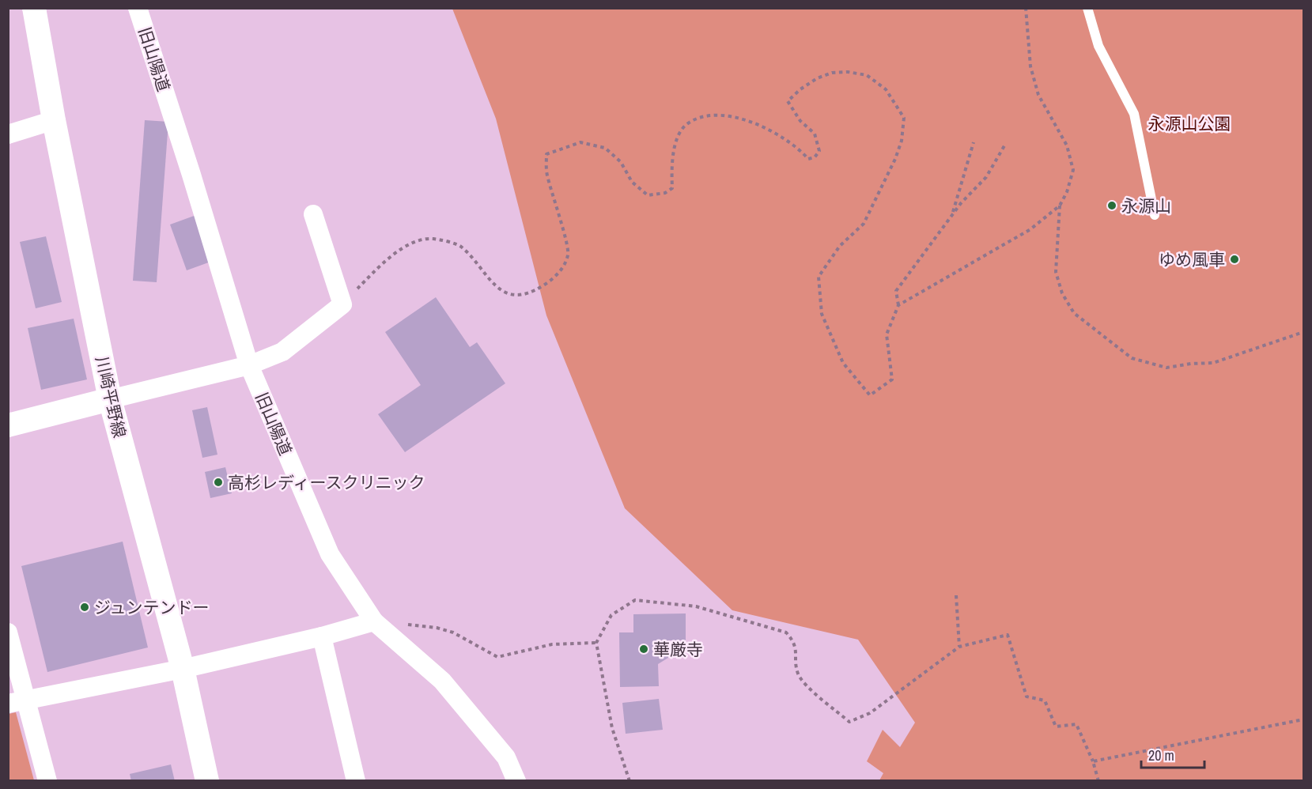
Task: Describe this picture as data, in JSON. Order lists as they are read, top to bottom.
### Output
{
  "streets": {
    "street": ["旧山陽道", "川崎平野線"]
  },
  "parks": ["永源山公園"],
  "places": [
    "永源山",
    "ゆめ風車",
    "高杉レディースクリニック",
    "ジュンテンドー",
    "華厳寺"
  ],
  "scale_bar": "20 m"
}
